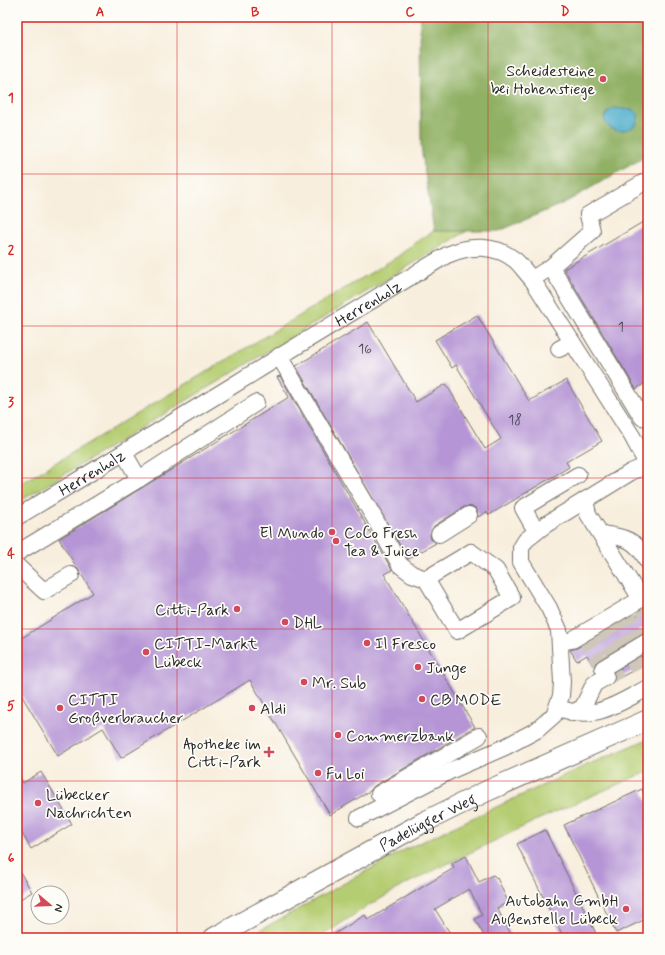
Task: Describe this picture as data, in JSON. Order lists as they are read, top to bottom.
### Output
{
  "streets": {
    "main road": ["Padelügger Weg"],
    "street": ["Herrenholz"]
  },
  "places": {
    "other": [
      "Scheidesteine bei Hohenstiege",
      "El Mundo",
      "CoCo Fresh Tea & Juice",
      "Citti-Park",
      "DHL",
      "Il Fresco",
      "CITTI-Markt Lübeck",
      "Junge",
      "Mr. Sub",
      "CB MODE",
      "CITTI Großverbraucher",
      "Aldi",
      "Commerzbank",
      "Fu Loi",
      "Lübecker Nachrichten",
      "Autobahn GmbH Außenstelle Lübeck"
    ],
    "health": ["Apotheke im Citti-Park"]
  },
  "house_numbers": ["1", "16", "18"],
  "north": "right",
  "grid": {
    "columns": [
      "A",
      "B",
      "C",
      "D"
    ],
    "rows": [
      "1",
      "2",
      "3",
      "4",
      "5",
      "6"
    ]
  }
}
